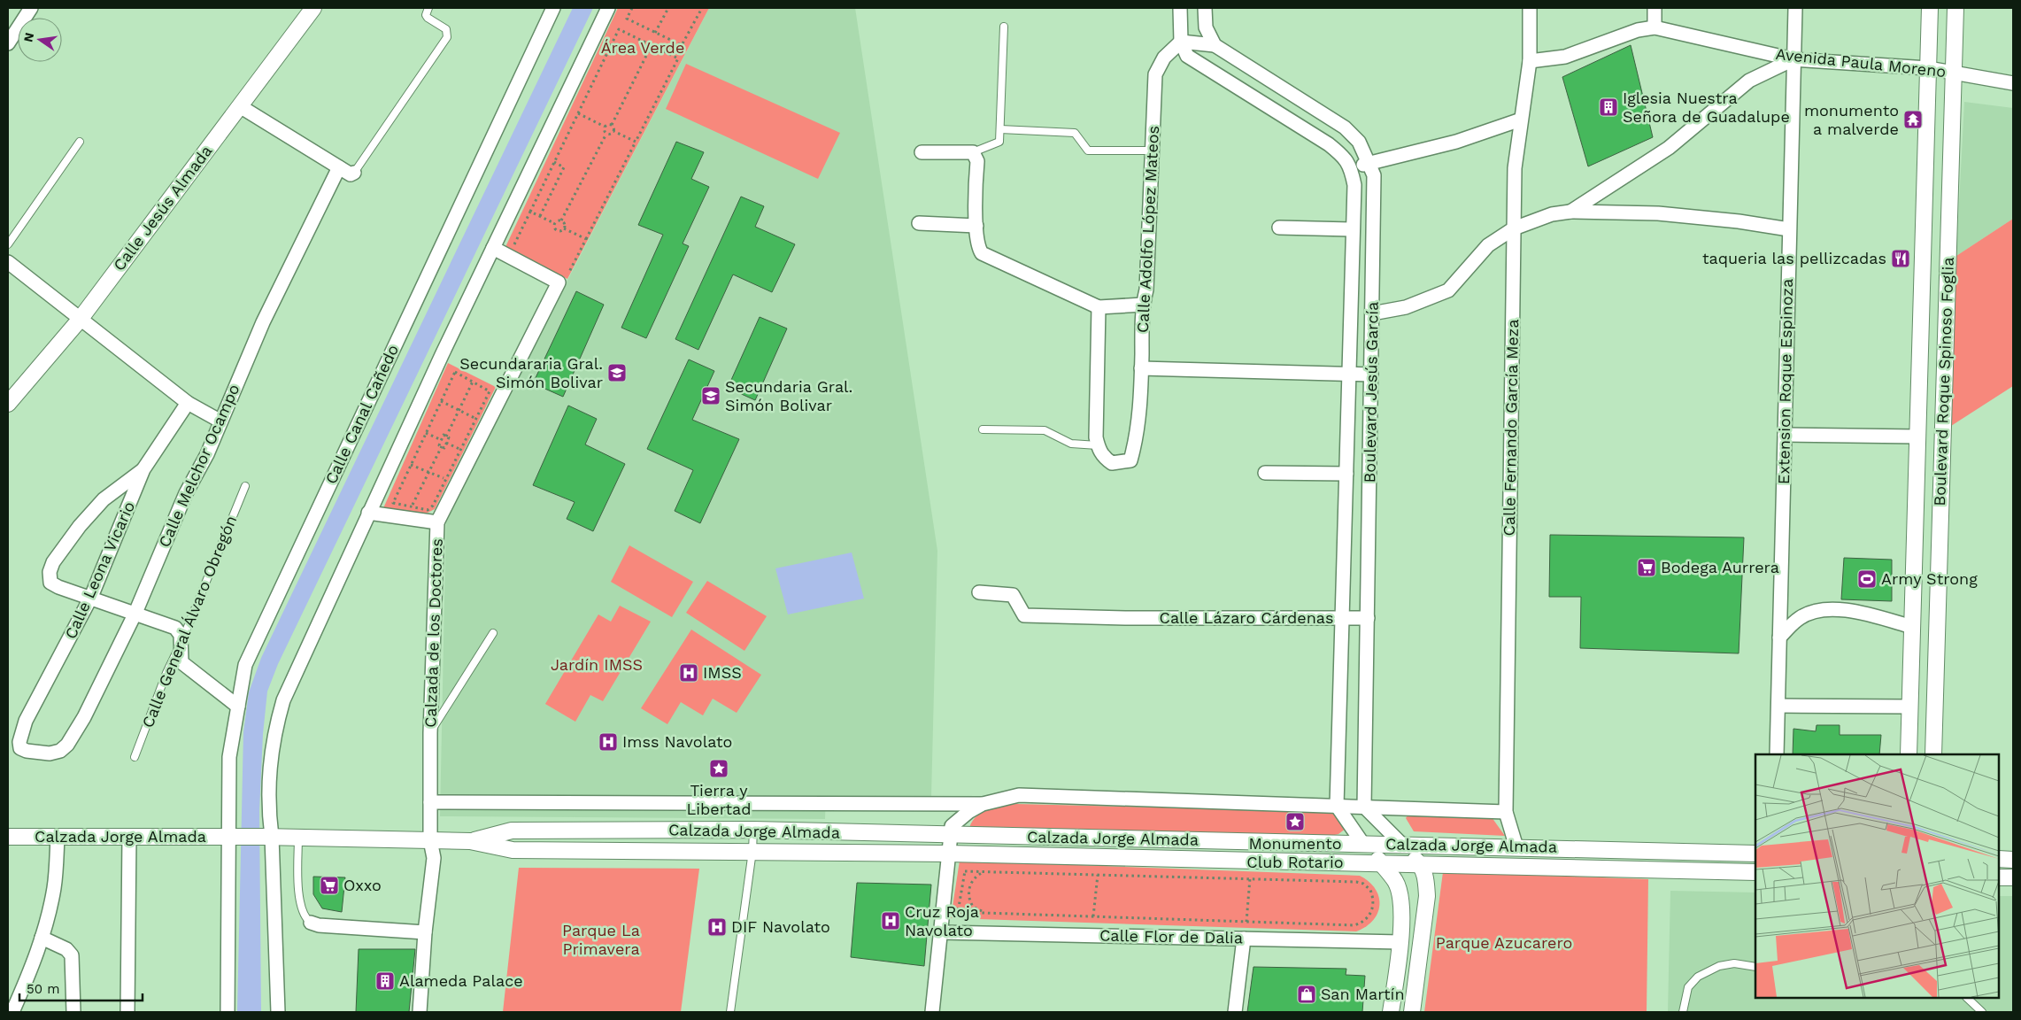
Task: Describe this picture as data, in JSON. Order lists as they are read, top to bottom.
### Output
{
  "streets": {
    "street": [
      "Avenida Paula Moreno",
      "Calle Jesús Almada",
      "Calle Adolfo López Mateos",
      "Extension Roque Espinoza",
      "Boulevard Roque Spinoso Foglia",
      "Boulevard Jesús García",
      "Calle Canal Cañedo",
      "Calle Fernando García Meza",
      "Calle Melchor Ocampo",
      "Calle Leona Vicario",
      "Calle Lázaro Cárdenas",
      "Calzada de los Doctores",
      "Calzada Jorge Almada",
      "Calle Flor de Dalia"
    ],
    "lane": ["Calle General Álvaro Obregón"]
  },
  "crossings": [
    ["Avenida Paula Moreno", "Extension Roque Espinoza"],
    ["Avenida Paula Moreno", "Boulevard Roque Spinoso Foglia"],
    ["Avenida Paula Moreno", "Calle Fernando García Meza"],
    ["Boulevard Jesús García", "Calle Lázaro Cárdenas"],
    ["Calle Canal Cañedo", "Calzada Jorge Almada"],
    ["Calle Fernando García Meza", "Calzada Jorge Almada"],
    ["Calle Melchor Ocampo", "Calle Leona Vicario"],
    ["Calzada de los Doctores", "Calzada Jorge Almada"]
  ],
  "parks": [
    "Área Verde",
    "Jardín IMSS",
    "Parque La Primavera",
    "Parque Azucarero"
  ],
  "places": {
    "building": ["Iglesia Nuestra Señora de Guadalupe", "Alameda Palace"],
    "temple": ["monumento a malverde"],
    "restaurant": ["taqueria las pellizcadas"],
    "school or university": ["Secundararia Gral. Simón Bolivar", "Secundaria Gral. Simón Bolivar"],
    "supermarket": ["Bodega Aurrera", "Oxxo"],
    "sports": ["Army Strong"],
    "hospital": [
      "IMSS",
      "Imss Navolato",
      "Cruz Roja Navolato",
      "DIF Navolato"
    ],
    "place": ["Tierra y Libertad", "Monumento Club Rotario"],
    "shop": ["San Martín"]
  },
  "scale_bar": "50 m",
  "north": "left"
}
